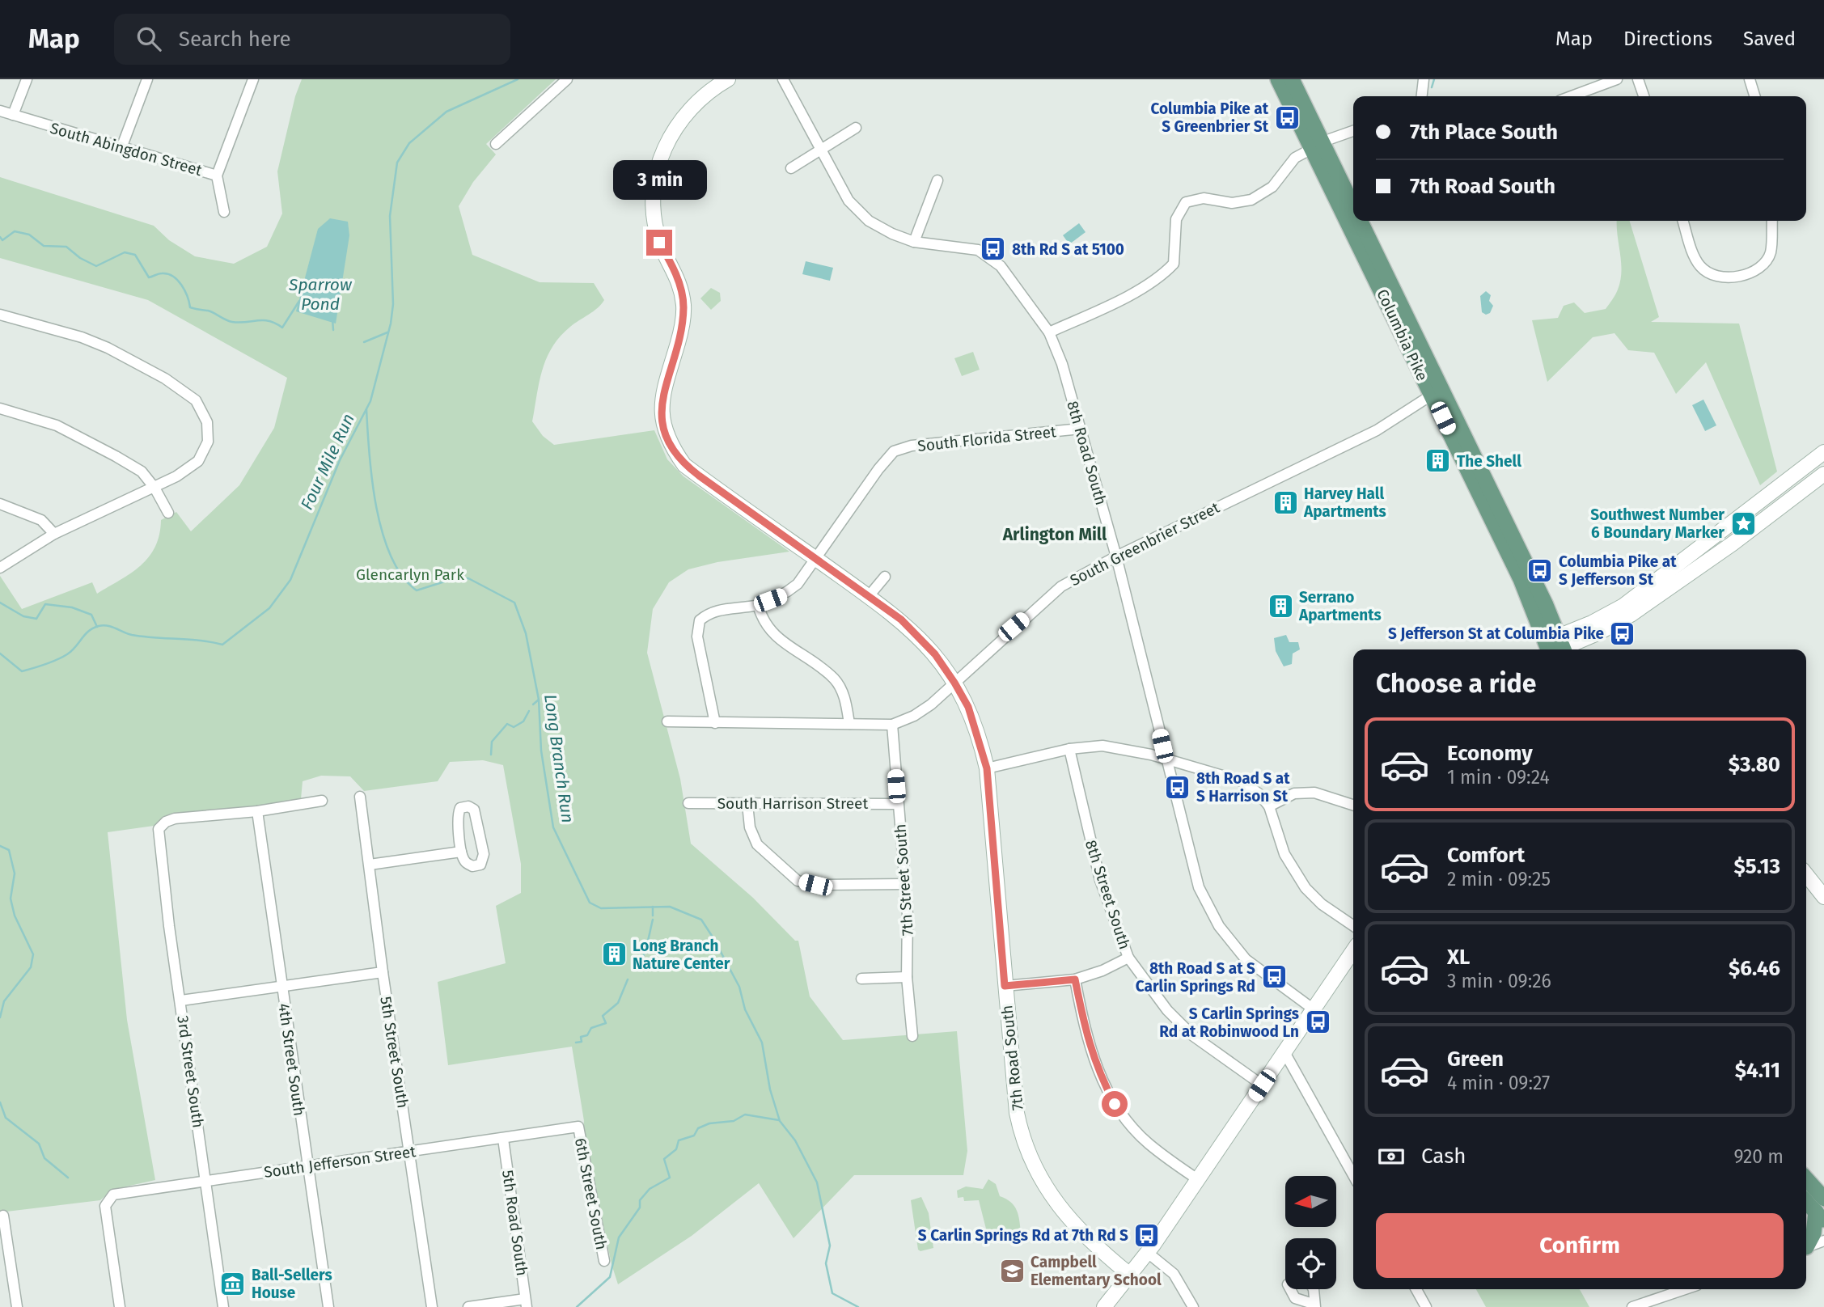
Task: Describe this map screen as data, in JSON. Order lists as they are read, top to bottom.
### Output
{
  "streets": {
    "main road": ["Columbia Pike"],
    "street": [
      "South Abingdon Street",
      "South Florida Street",
      "8th Road South",
      "South Greenbrier Street",
      "South Harrison Street",
      "7th Street South",
      "8th Street South",
      "5th Street South",
      "7th Road South",
      "4th Street South",
      "3rd Street South",
      "South Jefferson Street",
      "6th Street South",
      "5th Road South"
    ]
  },
  "crossings": [
    ["Columbia Pike", "South Greenbrier Street"],
    ["South Florida Street", "8th Road South"],
    ["South Florida Street", "South Greenbrier Street"],
    ["South Florida Street", "7th Road South"],
    ["8th Road South", "South Greenbrier Street"],
    ["South Greenbrier Street", "7th Street South"],
    ["South Greenbrier Street", "7th Road South"],
    ["South Harrison Street", "7th Street South"],
    ["5th Street South", "South Jefferson Street"],
    ["4th Street South", "3rd Street South"],
    ["4th Street South", "South Jefferson Street"],
    ["3rd Street South", "South Jefferson Street"],
    ["South Jefferson Street", "6th Street South"],
    ["South Jefferson Street", "5th Road South"]
  ],
  "districts": ["Arlington Mill"],
  "water": ["Sparrow Pond", "Four Mile Run", "Long Branch Run"],
  "parks": ["Glencarlyn Park"],
  "places": {
    "bus stop": [
      "Columbia Pike at S Greenbrier St",
      "8th Rd S at 5100",
      "Columbia Pike at S Jefferson St",
      "S Jefferson St at Columbia Pike",
      "8th Road S at S Harrison St",
      "8th Road S at S Carlin Springs Rd",
      "S Carlin Springs Rd at Robinwood Ln",
      "S Carlin Springs Rd at 7th Rd S"
    ],
    "building": [
      "The Shell",
      "Harvey Hall Apartments",
      "Serrano Apartments",
      "Long Branch Nature Center"
    ],
    "place": ["Southwest Number 6 Boundary Marker"],
    "school or university": ["Campbell Elementary School"],
    "museum": ["Ball-Sellers House"]
  },
  "north": "left",
  "page": {
    "header": "Map",
    "search": "Search here",
    "nav": ["Map", "Directions", "Saved"],
    "banner": ["7th Place South", "7th Road South"],
    "bubble": "3 min",
    "heading": "Choose a ride",
    "list": [
      {
        "name": "Economy",
        "note": "1 min · 09:24",
        "value": "$3.80"
      },
      {
        "name": "Comfort",
        "note": "2 min · 09:25",
        "value": "$5.13"
      },
      {
        "name": "XL",
        "note": "3 min · 09:26",
        "value": "$6.46"
      },
      {
        "name": "Green",
        "note": "4 min · 09:27",
        "value": "$4.11"
      }
    ],
    "pay": ["Cash", "920 m"],
    "buttons": "Confirm"
  }
}
